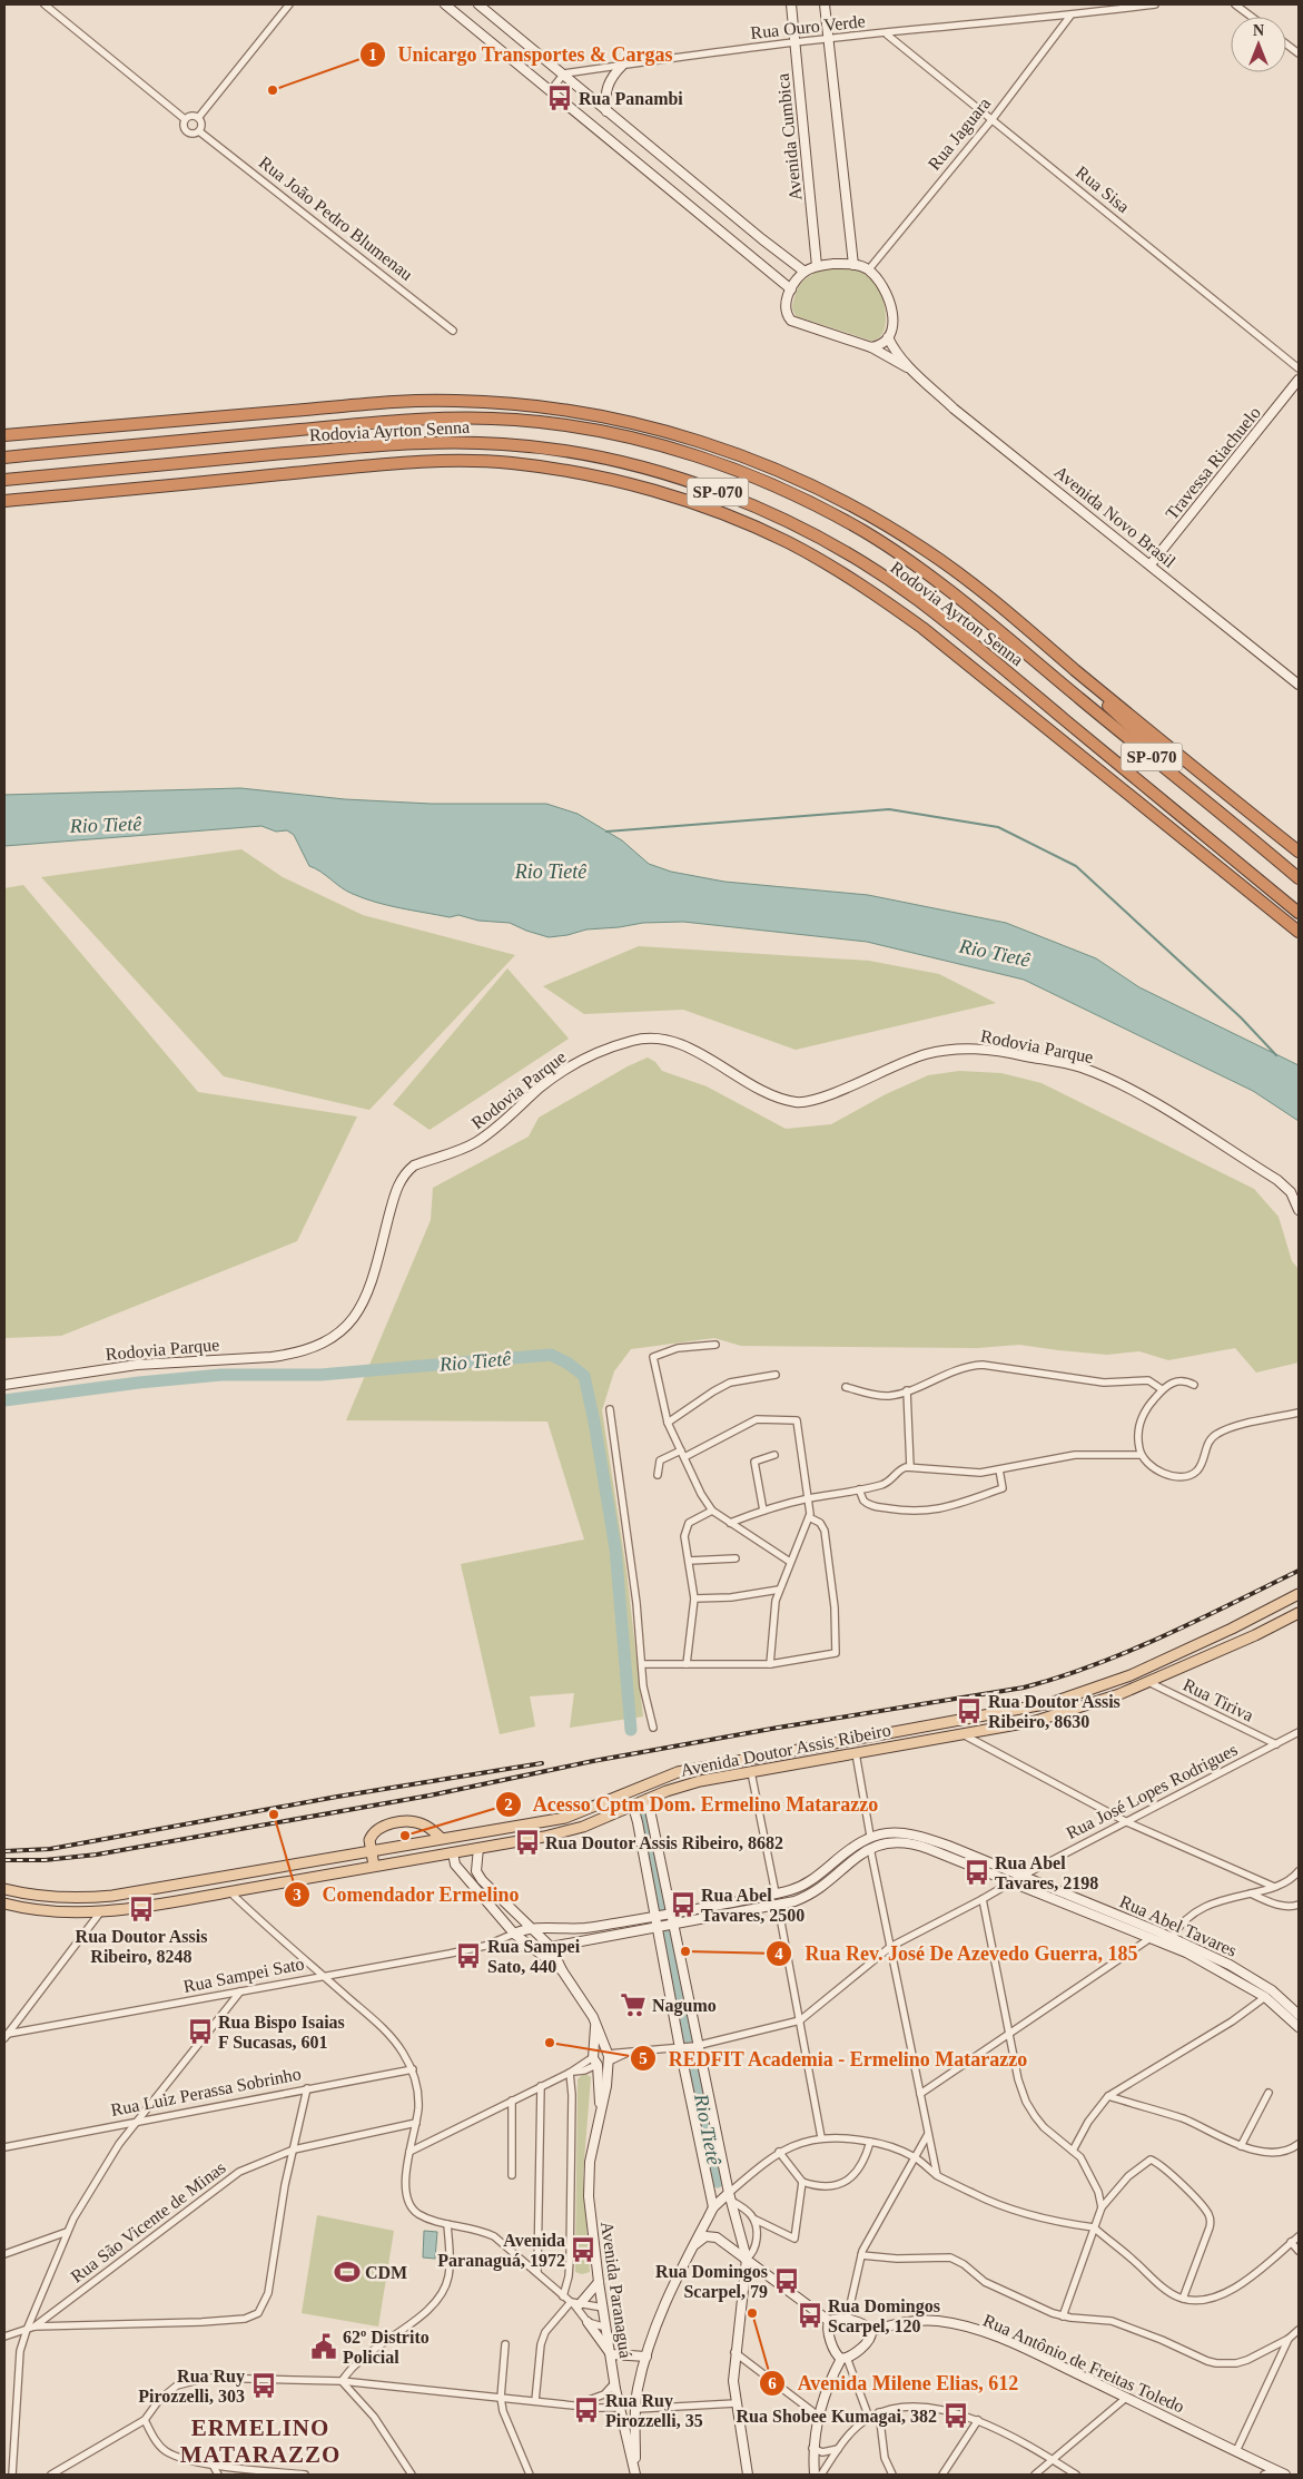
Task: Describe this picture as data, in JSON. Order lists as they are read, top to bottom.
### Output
{
  "streets": {
    "highway": ["Rodovia Ayrton Senna", "SP-070"],
    "main road": ["Avenida Doutor Assis Ribeiro"],
    "street": [
      "Rua Ouro Verde",
      "Rua Jaguara",
      "Avenida Cumbica",
      "Rua Sisa",
      "Rua João Pedro Blumenau",
      "Travessa Riachuelo",
      "Avenida Novo Brasil",
      "Rodovia Parque",
      "Rua Tiriva",
      "Rua José Lopes Rodrigues",
      "Rua Abel Tavares",
      "Rua Sampei Sato",
      "Rua Luiz Perassa Sobrinho",
      "Rua São Vicente de Minas",
      "Avenida Paranaguá",
      "Rua Antônio de Freitas Toledo"
    ]
  },
  "crossings": [
    ["Rua Ouro Verde", "Rua Jaguara"],
    ["Rua Ouro Verde", "Avenida Cumbica"],
    ["Rua Ouro Verde", "Rua Sisa"],
    ["Rua Jaguara", "Avenida Cumbica"],
    ["Rua Jaguara", "Rua Sisa"],
    ["Rua Jaguara", "Avenida Novo Brasil"],
    ["Avenida Cumbica", "Avenida Novo Brasil"],
    ["Travessa Riachuelo", "Avenida Novo Brasil"],
    ["Rua Tiriva", "Avenida Doutor Assis Ribeiro"],
    ["Rua Tiriva", "Rua José Lopes Rodrigues"],
    ["Avenida Doutor Assis Ribeiro", "Avenida Paranaguá"],
    ["Rua José Lopes Rodrigues", "Rua Abel Tavares"],
    ["Rua José Lopes Rodrigues", "Avenida Paranaguá"],
    ["Rua Abel Tavares", "Rua Sampei Sato"],
    ["Rua Abel Tavares", "Avenida Paranaguá"],
    ["Rua Sampei Sato", "Avenida Paranaguá"]
  ],
  "districts": ["ERMELINO MATARAZZO"],
  "water": ["Rio Tietê"],
  "places": {
    "other": [
      "Unicargo Transportes & Cargas",
      "Comendador Ermelino",
      "Acesso Cptm Dom. Ermelino Matarazzo",
      "Rua Rev. José De Azevedo Guerra, 185",
      "REDFIT Academia - Ermelino Matarazzo",
      "Avenida Milene Elias, 612"
    ],
    "bus stop": [
      "Rua Panambi",
      "Rua Doutor Assis Ribeiro, 8630",
      "Rua Doutor Assis Ribeiro, 8682",
      "Rua Abel Tavares, 2198",
      "Rua Abel Tavares, 2500",
      "Rua Doutor Assis Ribeiro, 8248",
      "Rua Sampei Sato, 440",
      "Rua Bispo Isaias F Sucasas, 601",
      "Avenida Paranaguá, 1972",
      "Rua Domingos Scarpel, 79",
      "Rua Domingos Scarpel, 120",
      "Rua Ruy Pirozzelli, 303",
      "Rua Ruy Pirozzelli, 35",
      "Rua Shobee Kumagai, 382"
    ],
    "supermarket": ["Nagumo"],
    "sports": ["CDM"],
    "public building": ["62º Distrito Policial"]
  },
  "north": "top"
}
